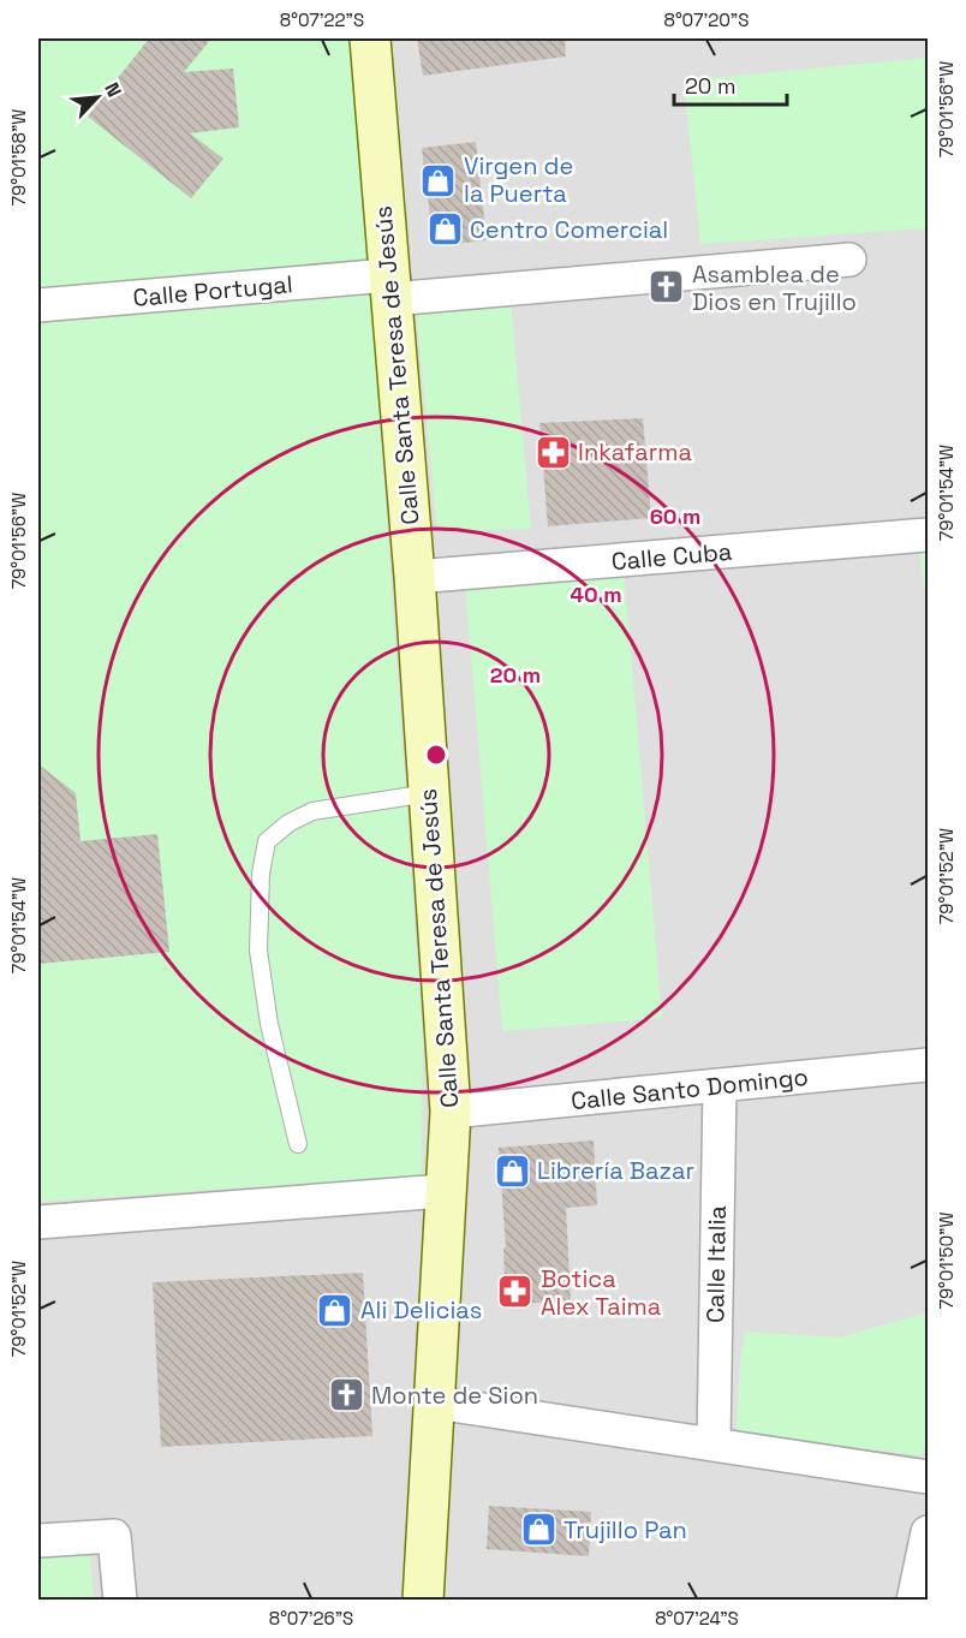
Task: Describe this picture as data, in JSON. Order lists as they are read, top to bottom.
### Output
{
  "streets": {
    "street": [
      "Calle Portugal",
      "Calle Santa Teresa de Jesús",
      "Calle Cuba",
      "Calle Santo Domingo",
      "Calle Italia"
    ]
  },
  "crossings": [
    ["Calle Portugal", "Calle Santa Teresa de Jesús"],
    ["Calle Santa Teresa de Jesús", "Calle Cuba"],
    ["Calle Santa Teresa de Jesús", "Calle Santo Domingo"],
    ["Calle Santo Domingo", "Calle Italia"]
  ],
  "places": {
    "shop": [
      "Virgen de la Puerta",
      "Centro Comercial",
      "Librería Bazar",
      "Ali Delicias",
      "Trujillo Pan"
    ],
    "church": ["Asamblea de Dios en Trujillo", "Monte de Sion"],
    "pharmacy": ["Inkafarma", "Botica Alex Taima"]
  },
  "scale_bar": "20 m",
  "north": "top right",
  "coordinates": [
    "8°07'22\"S",
    "8°07'20\"S",
    "79°01'56\"W",
    "79°01'58\"W",
    "79°01'54\"W",
    "79°01'52\"W",
    "79°01'50\"W",
    "8°07'26\"S",
    "8°07'24\"S"
  ],
  "rings": ["60 m", "40 m", "20 m"]
}
